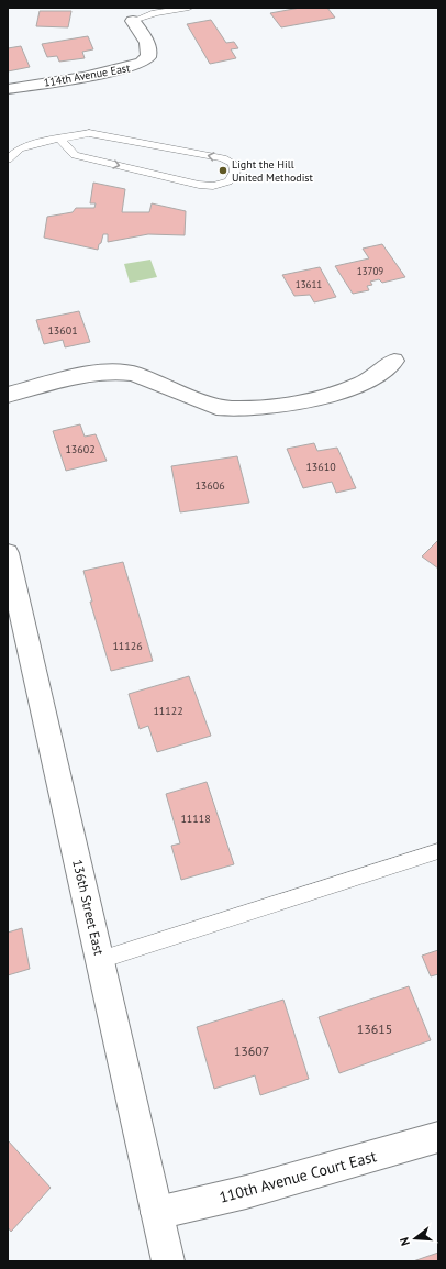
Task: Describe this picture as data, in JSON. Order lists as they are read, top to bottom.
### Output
{
  "streets": {
    "street": ["114th Avenue East", "136th Street East", "110th Avenue Court East"]
  },
  "crossings": [
    ["136th Street East", "110th Avenue Court East"]
  ],
  "places": ["Light the Hill United Methodist"],
  "house_numbers": [
    "13709",
    "13611",
    "13601",
    "13602",
    "13610",
    "13606",
    "11126",
    "11122",
    "11118",
    "13615",
    "13607"
  ],
  "north": "left"
}
